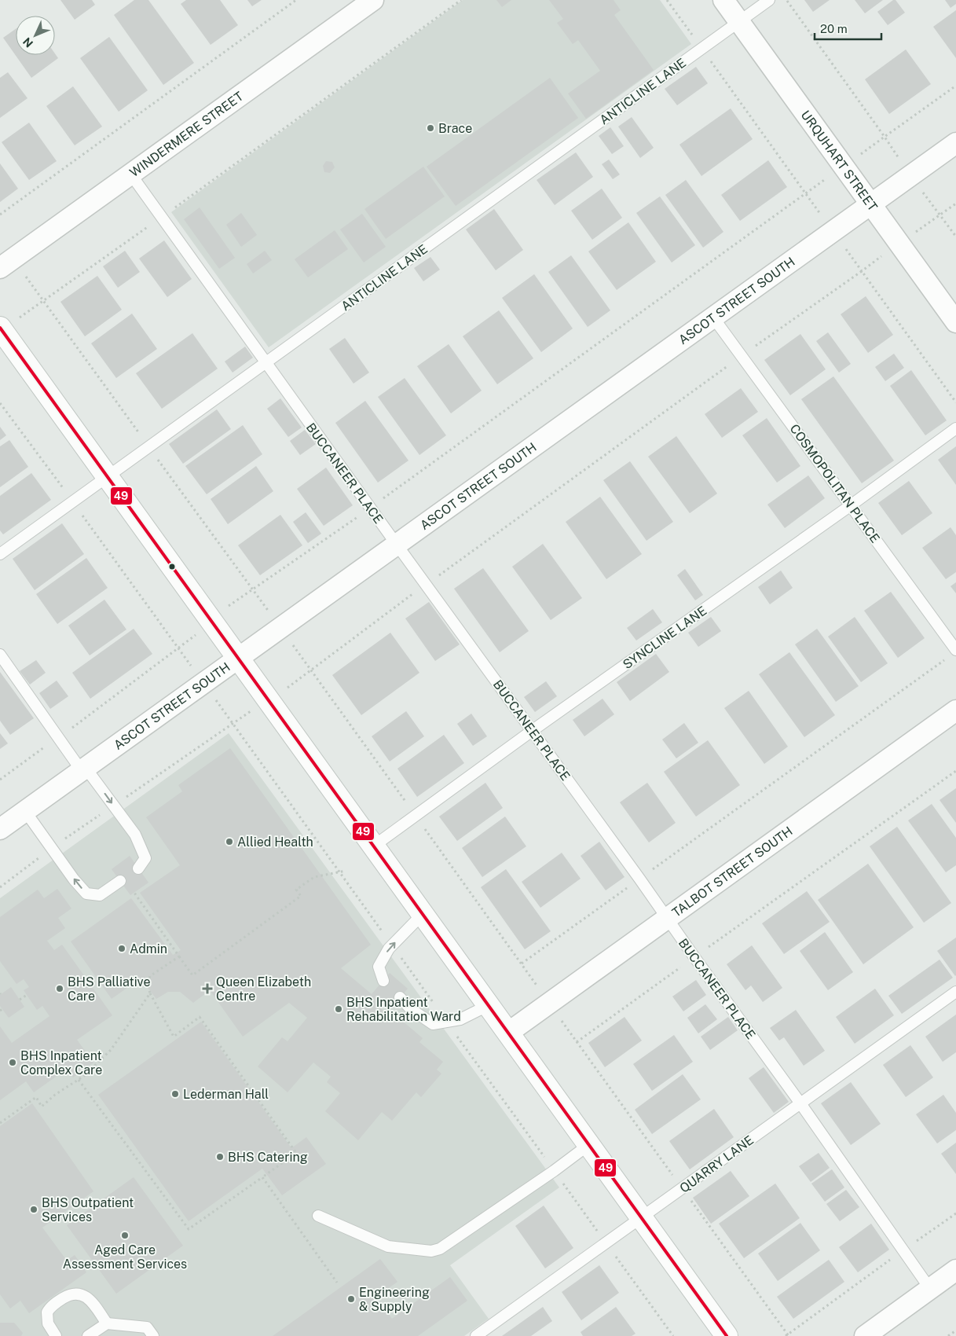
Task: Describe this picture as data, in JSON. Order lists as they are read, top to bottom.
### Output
{
  "streets": {
    "street": [
      "WINDERMERE STREET",
      "URQUHART STREET",
      "ASCOT STREET SOUTH",
      "TALBOT STREET SOUTH"
    ],
    "lane": [
      "ANTICLINE LANE",
      "BUCCANEER PLACE",
      "COSMOPOLITAN PLACE",
      "SYNCLINE LANE",
      "QUARRY LANE"
    ]
  },
  "crossings": [
    ["ANTICLINE LANE", "URQUHART STREET"],
    ["ANTICLINE LANE", "BUCCANEER PLACE"],
    ["WINDERMERE STREET", "BUCCANEER PLACE"],
    ["URQUHART STREET", "ASCOT STREET SOUTH"],
    ["ASCOT STREET SOUTH", "BUCCANEER PLACE"],
    ["ASCOT STREET SOUTH", "COSMOPOLITAN PLACE"],
    ["BUCCANEER PLACE", "SYNCLINE LANE"],
    ["BUCCANEER PLACE", "TALBOT STREET SOUTH"],
    ["BUCCANEER PLACE", "QUARRY LANE"],
    ["COSMOPOLITAN PLACE", "SYNCLINE LANE"]
  ],
  "places": {
    "other": [
      "Brace",
      "Allied Health",
      "Admin",
      "BHS Palliative Care",
      "BHS Inpatient Rehabilitation Ward",
      "BHS Inpatient Complex Care",
      "Lederman Hall",
      "BHS Catering",
      "BHS Outpatient Services",
      "Aged Care Assessment Services",
      "Engineering & Supply"
    ],
    "health": ["Queen Elizabeth Centre"]
  },
  "lines": ["transit line 49"],
  "scale_bar": "20 m",
  "north": "bottom left"
}
